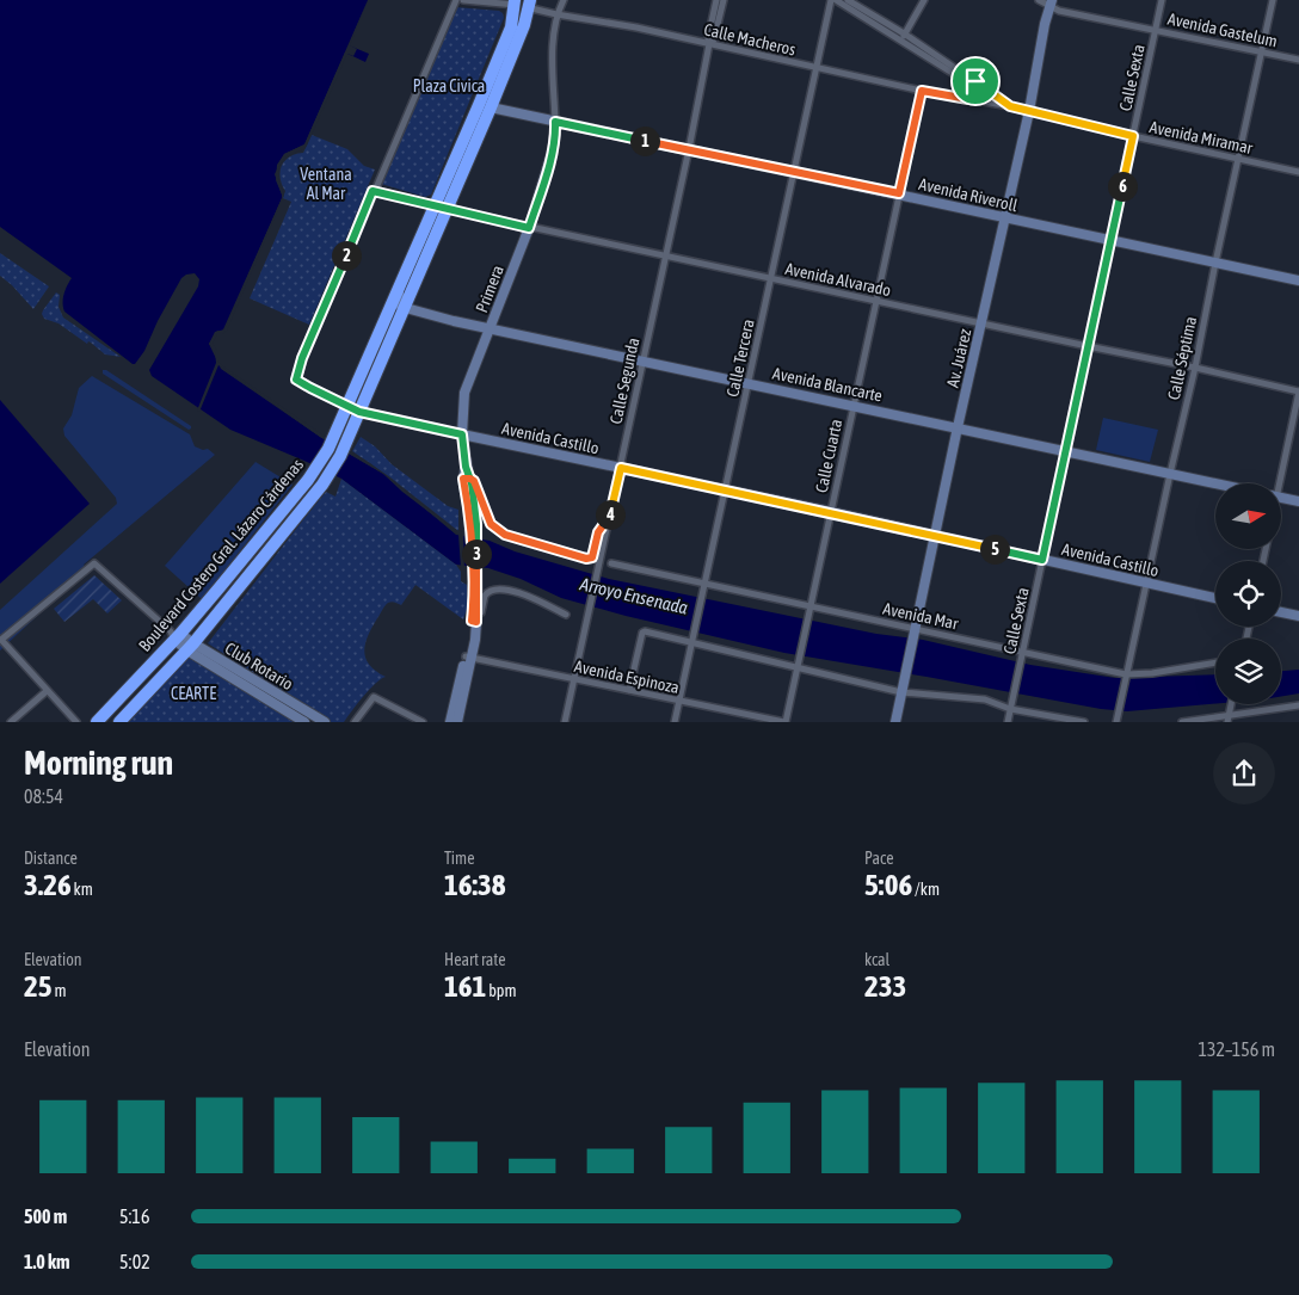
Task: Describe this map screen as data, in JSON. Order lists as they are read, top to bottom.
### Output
{
  "streets": {
    "highway": ["Boulevard Costero Gral. Lázaro Cárdenas"],
    "main road": [
      "Avenida Riveroll",
      "Primera",
      "Av. Juárez",
      "Avenida Blancarte",
      "Avenida Castillo",
      "Club Rotario"
    ],
    "street": [
      "Avenida Gastelum",
      "Calle Macheros",
      "Calle Sexta",
      "Avenida Miramar",
      "Avenida Alvarado",
      "Calle Tercera",
      "Calle Séptima",
      "Calle Segunda",
      "Calle Cuarta",
      "Avenida Mar",
      "Avenida Espinoza"
    ]
  },
  "crossings": [
    ["Avenida Gastelum", "Calle Sexta"],
    ["Avenida Gastelum", "Av. Juárez"],
    ["Avenida Gastelum", "Calle Séptima"],
    ["Calle Macheros", "Avenida Miramar"],
    ["Calle Macheros", "Calle Tercera"],
    ["Calle Macheros", "Av. Juárez"],
    ["Calle Macheros", "Calle Segunda"],
    ["Calle Macheros", "Calle Cuarta"],
    ["Calle Macheros", "Boulevard Costero Gral. Lázaro Cárdenas"],
    ["Calle Sexta", "Avenida Miramar"],
    ["Calle Sexta", "Avenida Riveroll"],
    ["Calle Sexta", "Avenida Alvarado"],
    ["Calle Sexta", "Avenida Blancarte"],
    ["Calle Sexta", "Avenida Castillo"],
    ["Calle Sexta", "Avenida Mar"],
    ["Avenida Miramar", "Av. Juárez"],
    ["Avenida Miramar", "Calle Séptima"],
    ["Avenida Riveroll", "Primera"],
    ["Avenida Riveroll", "Calle Tercera"],
    ["Avenida Riveroll", "Av. Juárez"],
    ["Avenida Riveroll", "Calle Séptima"],
    ["Avenida Riveroll", "Calle Segunda"],
    ["Avenida Riveroll", "Calle Cuarta"],
    ["Avenida Riveroll", "Boulevard Costero Gral. Lázaro Cárdenas"],
    ["Avenida Alvarado", "Primera"],
    ["Avenida Alvarado", "Calle Tercera"],
    ["Avenida Alvarado", "Av. Juárez"],
    ["Avenida Alvarado", "Calle Séptima"],
    ["Avenida Alvarado", "Calle Segunda"],
    ["Avenida Alvarado", "Avenida Castillo"],
    ["Avenida Alvarado", "Calle Cuarta"],
    ["Avenida Alvarado", "Boulevard Costero Gral. Lázaro Cárdenas"],
    ["Primera", "Avenida Blancarte"],
    ["Primera", "Avenida Castillo"],
    ["Calle Tercera", "Avenida Blancarte"],
    ["Calle Tercera", "Avenida Castillo"],
    ["Calle Tercera", "Avenida Mar"],
    ["Calle Tercera", "Avenida Espinoza"],
    ["Av. Juárez", "Avenida Blancarte"],
    ["Av. Juárez", "Avenida Castillo"],
    ["Av. Juárez", "Avenida Mar"],
    ["Calle Séptima", "Avenida Blancarte"],
    ["Calle Séptima", "Avenida Castillo"],
    ["Calle Séptima", "Avenida Mar"],
    ["Calle Segunda", "Avenida Blancarte"],
    ["Calle Segunda", "Avenida Castillo"],
    ["Calle Segunda", "Avenida Espinoza"],
    ["Avenida Blancarte", "Calle Cuarta"],
    ["Avenida Blancarte", "Boulevard Costero Gral. Lázaro Cárdenas"],
    ["Avenida Castillo", "Calle Cuarta"],
    ["Avenida Castillo", "Boulevard Costero Gral. Lázaro Cárdenas"],
    ["Calle Cuarta", "Avenida Mar"],
    ["Calle Cuarta", "Avenida Espinoza"],
    ["Boulevard Costero Gral. Lázaro Cárdenas", "Club Rotario"]
  ],
  "water": ["Arroyo Ensenada"],
  "parks": ["Plaza Civica", "Ventana Al Mar", "CEARTE"],
  "north": "right",
  "page": {
    "pins": [
      "1",
      "6",
      "2",
      "4",
      "5",
      "3"
    ],
    "heading": ["Morning run", "08:54"],
    "stats": [
      ["Distance", "3.26 km"],
      ["Time", "16:38"],
      ["Pace", "5:06 /km"],
      ["Elevation", "25 m"],
      ["Heart rate", "161 bpm"],
      ["kcal", "233"]
    ],
    "chart": ["Elevation", "132–156 m"],
    "list": [
      {
        "name": "500 m",
        "note": "5:16"
      },
      {
        "name": "1.0 km",
        "note": "5:02"
      }
    ]
  }
}
